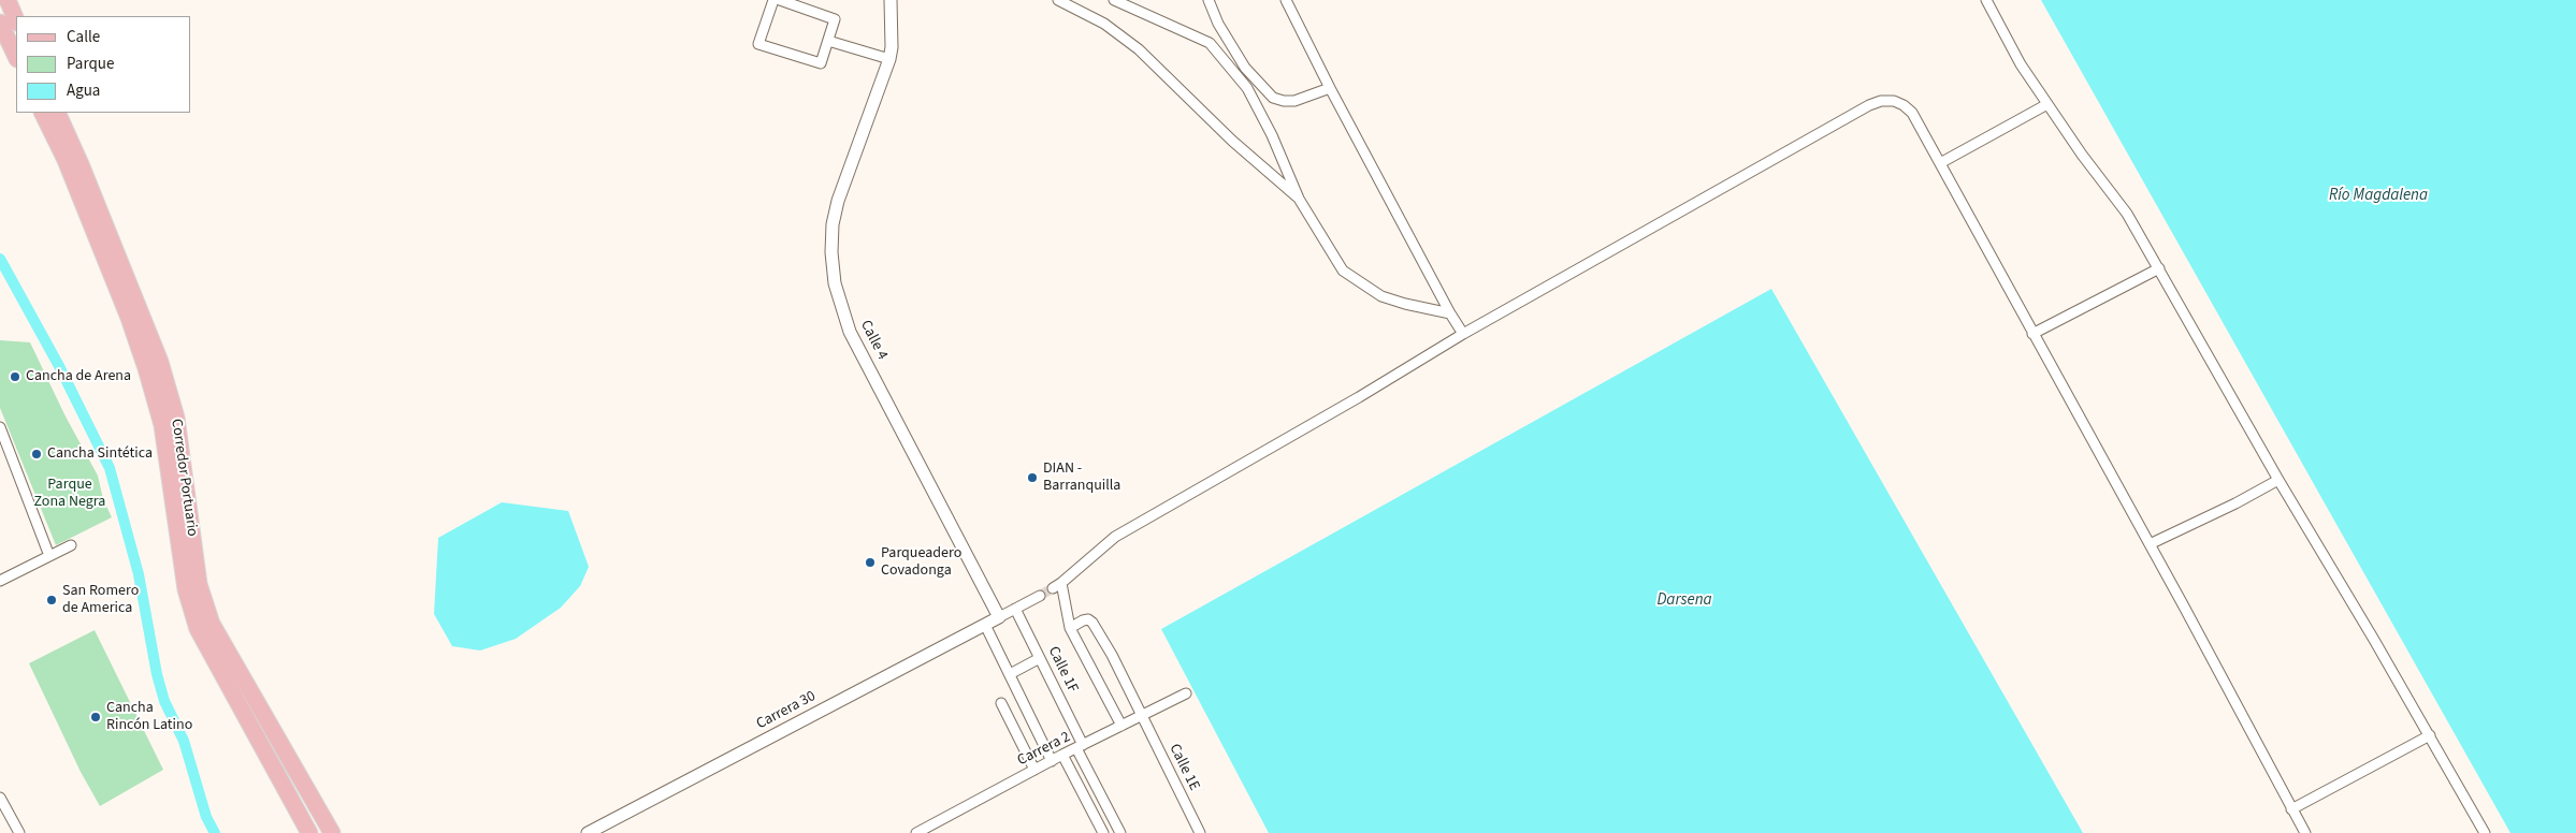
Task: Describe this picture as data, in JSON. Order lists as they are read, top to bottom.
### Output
{
  "streets": {
    "main road": ["Corredor Portuario"],
    "street": [
      "Calle 4",
      "Calle 1F",
      "Carrera 30",
      "Carrera 2",
      "Calle 1E"
    ]
  },
  "crossings": [
    ["Calle 4", "Carrera 30"],
    ["Calle 1F", "Carrera 2"],
    ["Carrera 2", "Calle 1E"]
  ],
  "water": ["Río Magdalena", "Darsena"],
  "parks": ["Parque Zona Negra"],
  "places": [
    "Cancha de Arena",
    "Cancha Sintética",
    "DIAN - Barranquilla",
    "Parqueadero Covadonga",
    "San Romero de America",
    "Cancha Rincón Latino"
  ],
  "legend": ["Calle", "Parque", "Agua"]
}
